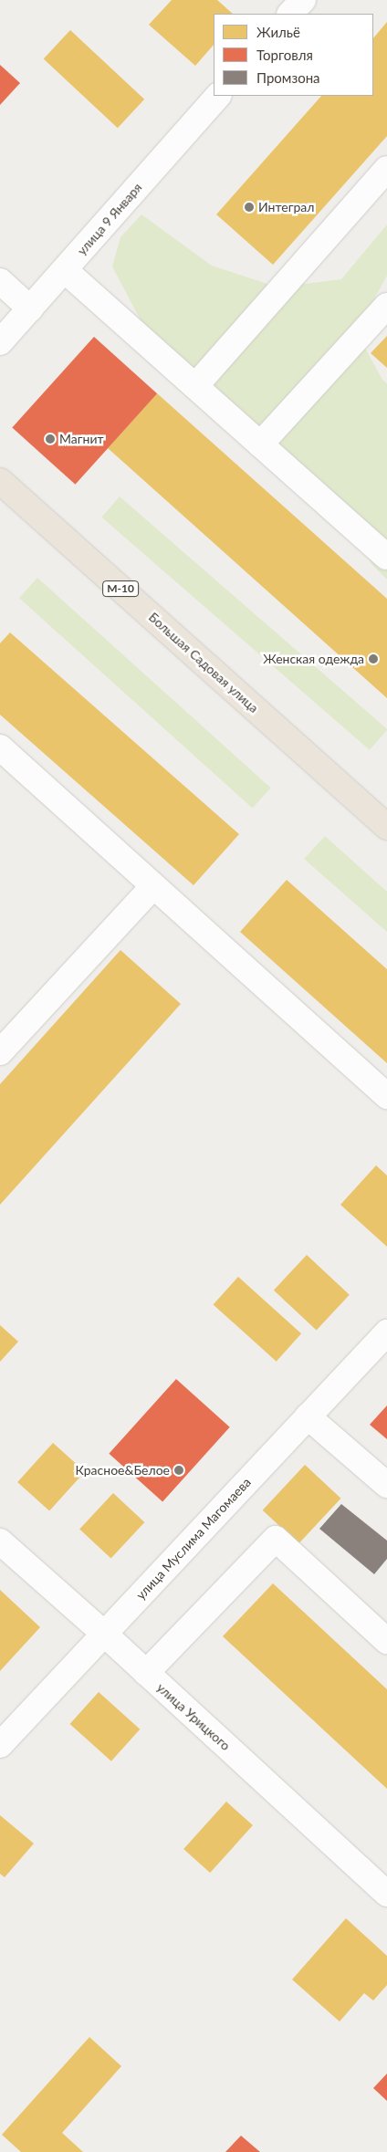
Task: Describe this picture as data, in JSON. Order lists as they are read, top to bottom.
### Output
{
  "streets": {
    "highway": ["М-10", "Большая Садовая улица"],
    "street": ["улица 9 Января", "улица Муслима Магомаева", "улица Урицкого"]
  },
  "crossings": [
    ["улица Муслима Магомаева", "улица Урицкого"]
  ],
  "places": [
    "Интеграл",
    "Магнит",
    "Женская одежда",
    "Красное&Белое"
  ],
  "legend": ["Жильё", "Торговля", "Промзона"]
}
